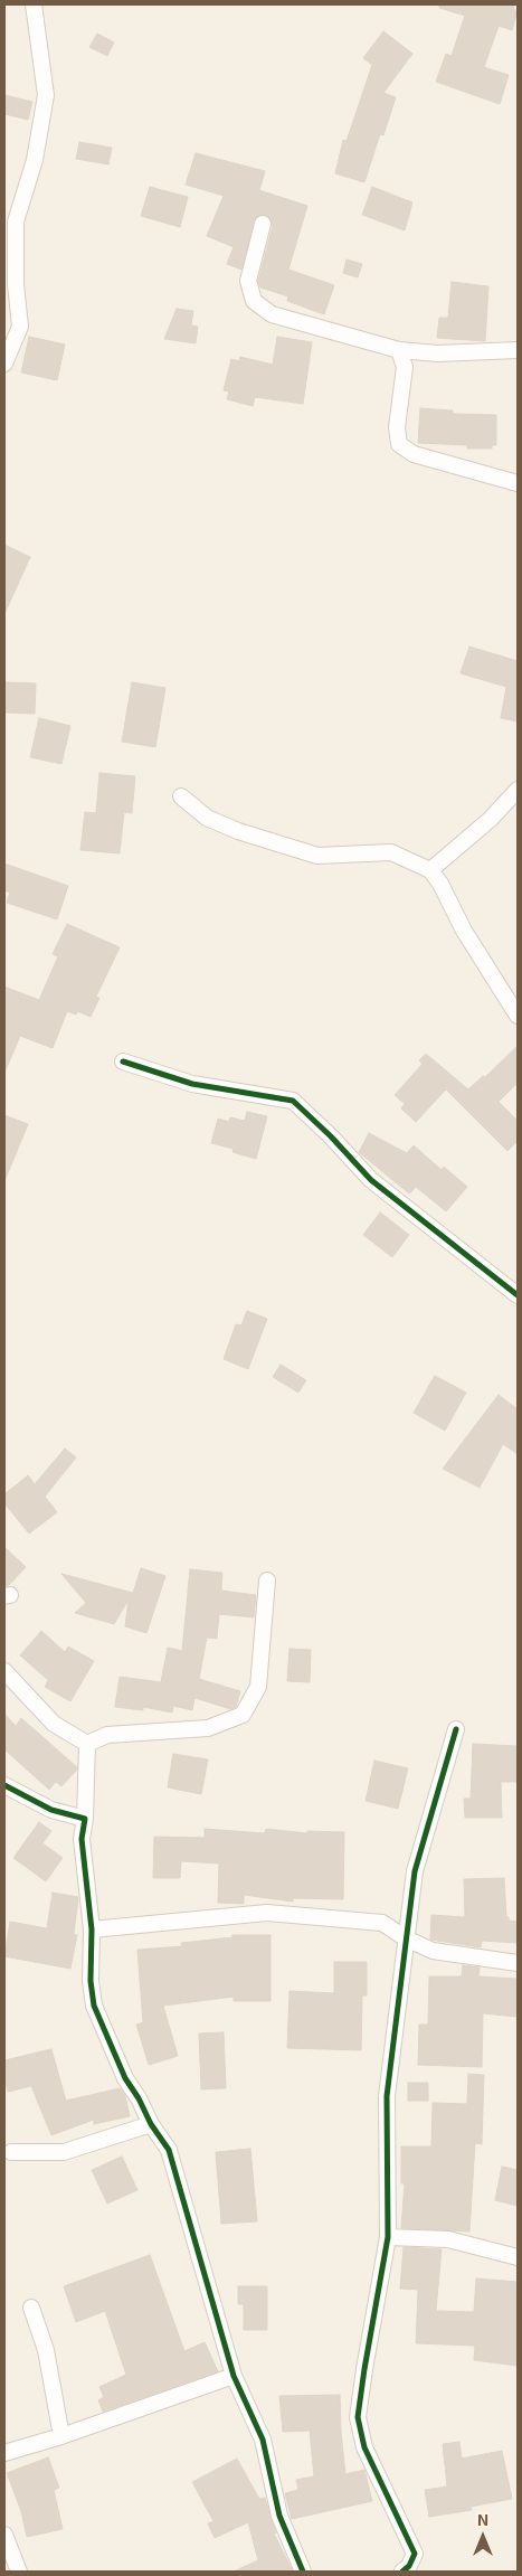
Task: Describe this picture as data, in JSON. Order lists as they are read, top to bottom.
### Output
{
  "north": "top"
}
